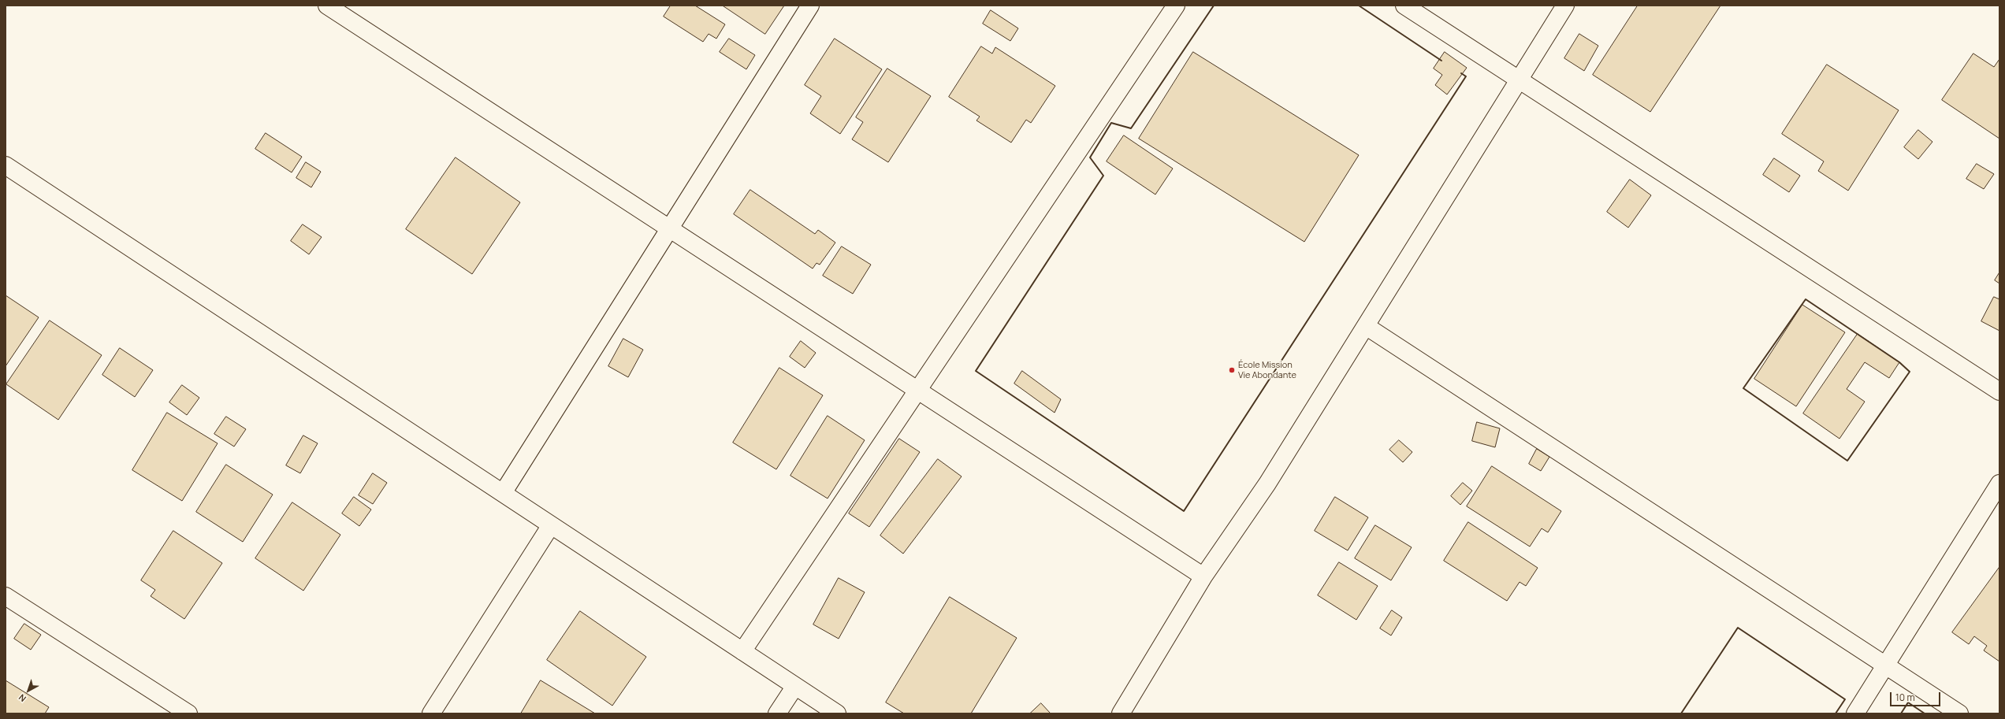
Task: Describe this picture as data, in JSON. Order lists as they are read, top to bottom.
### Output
{
  "places": ["École Mission Vie Abondante"],
  "scale_bar": "10 m",
  "north": "bottom left"
}
